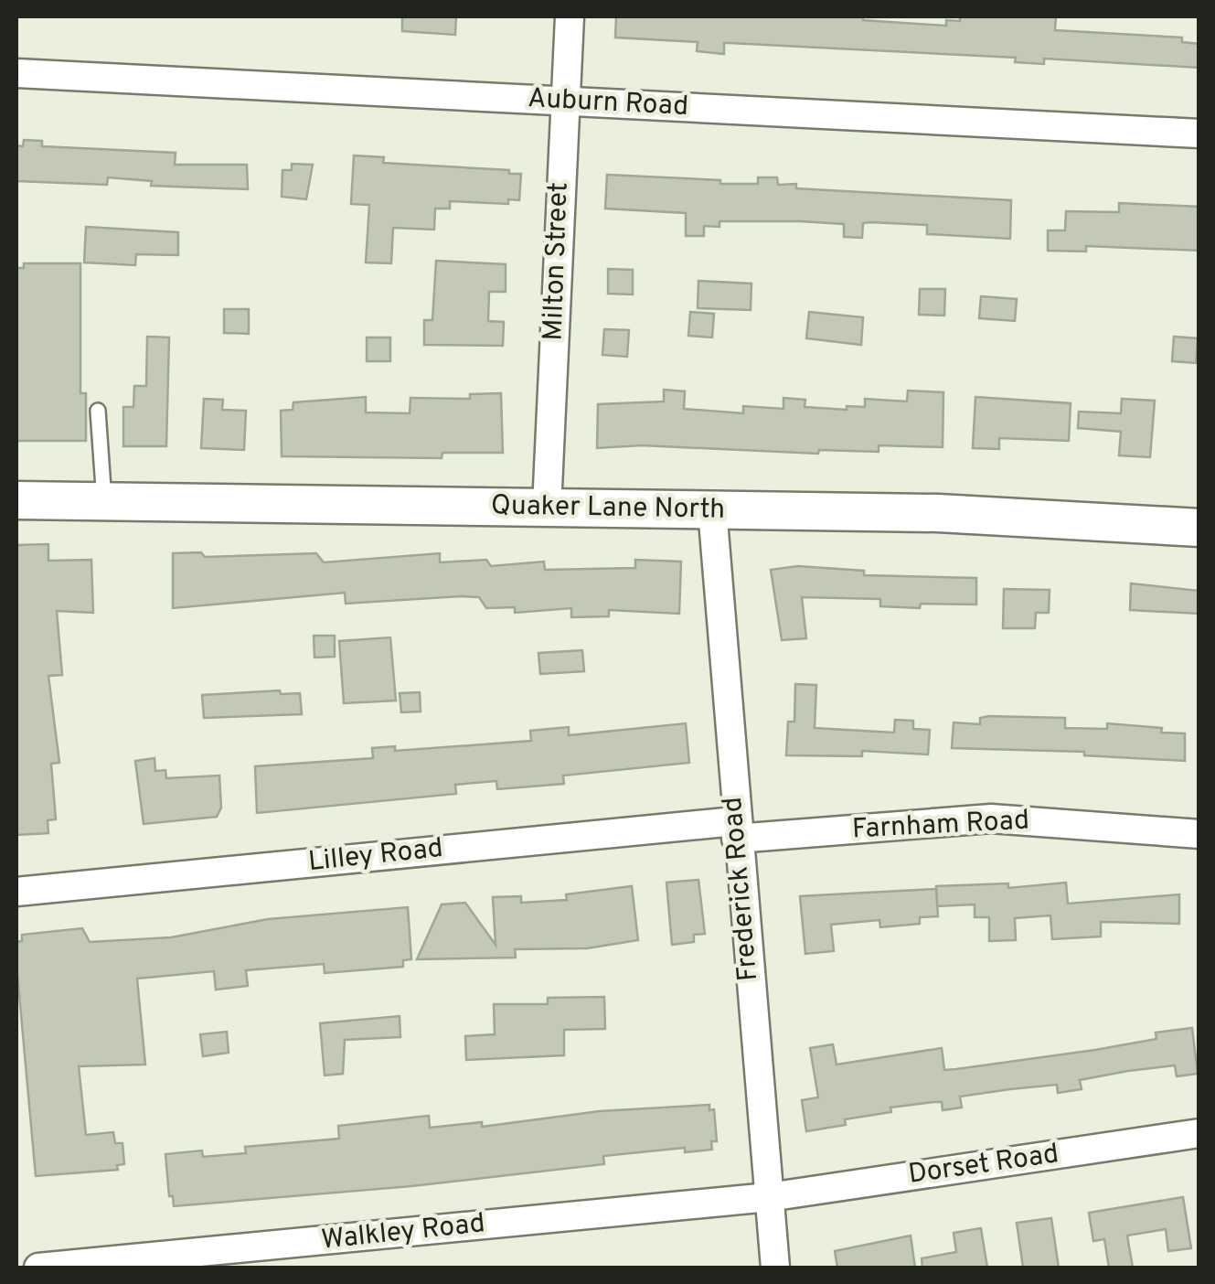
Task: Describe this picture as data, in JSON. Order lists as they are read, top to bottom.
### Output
{
  "streets": {
    "street": [
      "Auburn Road",
      "Milton Street",
      "Quaker Lane North",
      "Farnham Road",
      "Lilley Road",
      "Frederick Road",
      "Dorset Road",
      "Walkley Road"
    ]
  },
  "crossings": [
    ["Auburn Road", "Milton Street"],
    ["Milton Street", "Quaker Lane North"],
    ["Quaker Lane North", "Frederick Road"],
    ["Farnham Road", "Lilley Road"],
    ["Farnham Road", "Frederick Road"],
    ["Lilley Road", "Frederick Road"],
    ["Frederick Road", "Dorset Road"],
    ["Frederick Road", "Walkley Road"],
    ["Dorset Road", "Walkley Road"]
  ]
}
